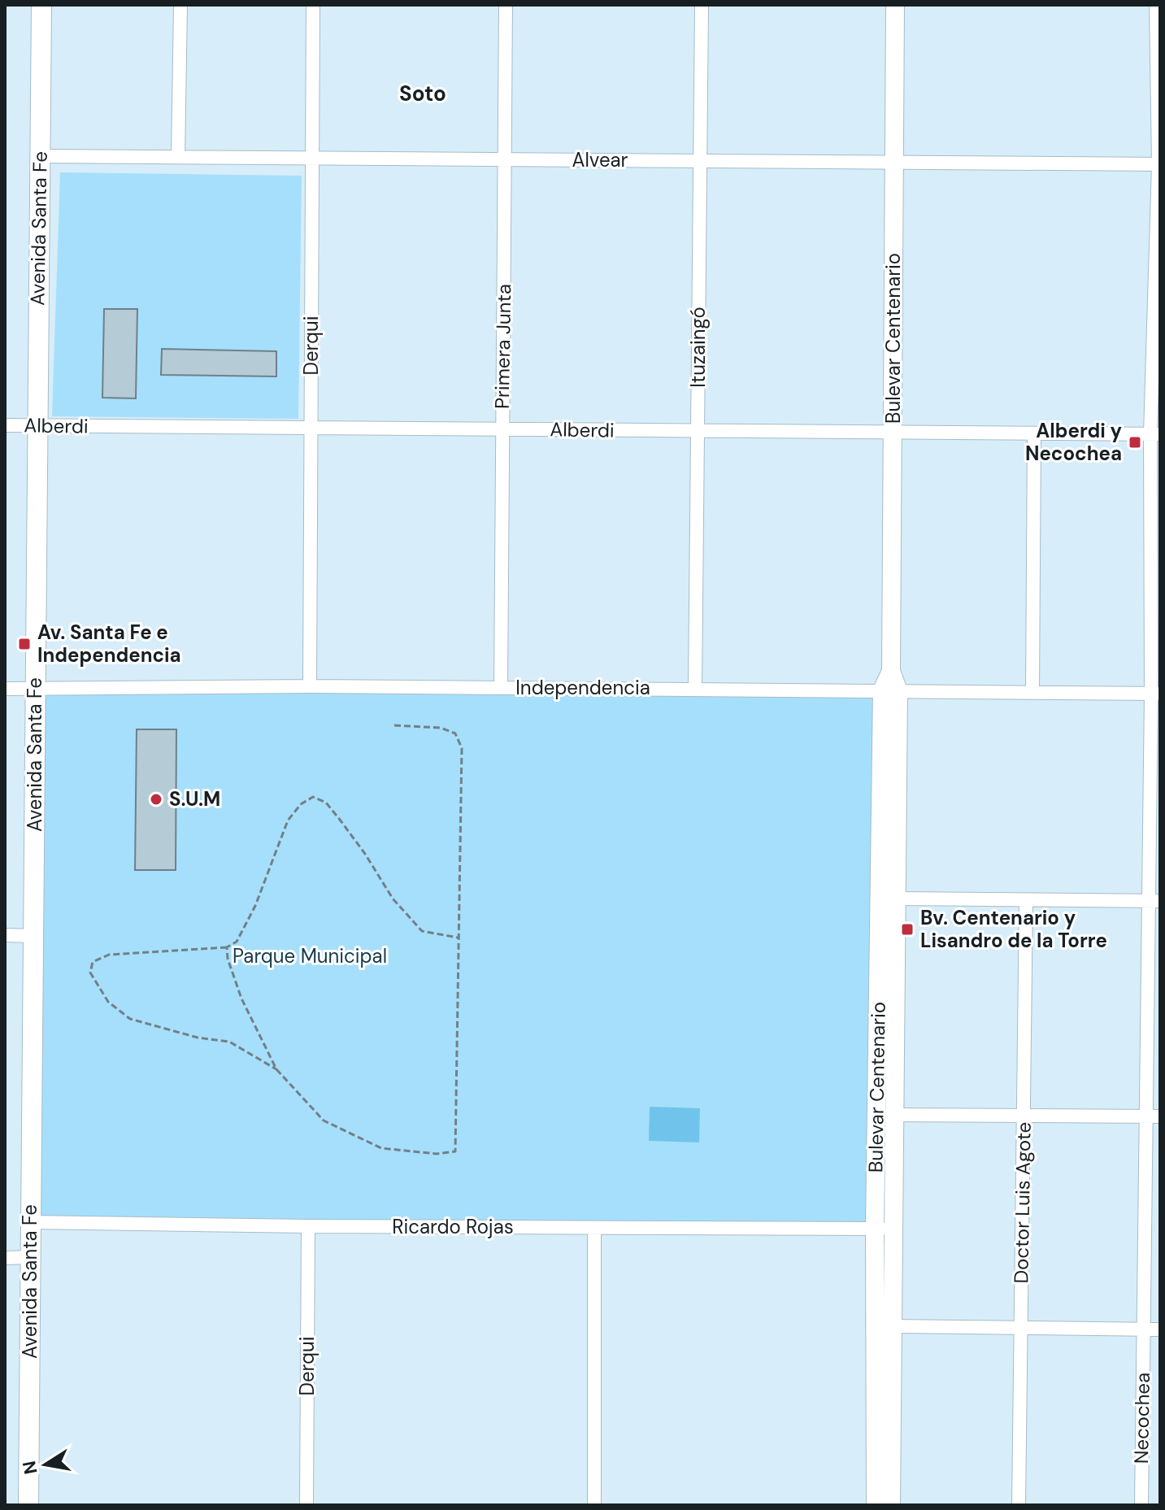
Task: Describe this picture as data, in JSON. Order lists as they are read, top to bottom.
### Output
{
  "streets": {
    "main road": ["Avenida Santa Fe", "Bulevar Centenario"],
    "street": [
      "Alvear",
      "Derqui",
      "Primera Junta",
      "Ituzaingó",
      "Alberdi",
      "Independencia",
      "Doctor Luis Agote",
      "Ricardo Rojas",
      "Necochea"
    ]
  },
  "crossings": [
    ["Alvear", "Avenida Santa Fe"],
    ["Alvear", "Bulevar Centenario"],
    ["Alvear", "Derqui"],
    ["Alvear", "Primera Junta"],
    ["Alvear", "Ituzaingó"],
    ["Alvear", "Necochea"],
    ["Avenida Santa Fe", "Alberdi"],
    ["Avenida Santa Fe", "Independencia"],
    ["Avenida Santa Fe", "Ricardo Rojas"],
    ["Bulevar Centenario", "Alberdi"],
    ["Bulevar Centenario", "Independencia"],
    ["Bulevar Centenario", "Ricardo Rojas"],
    ["Derqui", "Alberdi"],
    ["Derqui", "Independencia"],
    ["Derqui", "Ricardo Rojas"],
    ["Primera Junta", "Alberdi"],
    ["Primera Junta", "Independencia"],
    ["Ituzaingó", "Alberdi"],
    ["Ituzaingó", "Independencia"],
    ["Alberdi", "Necochea"],
    ["Independencia", "Necochea"]
  ],
  "districts": ["Soto"],
  "parks": ["Parque Municipal"],
  "places": {
    "transit": ["Alberdi y Necochea", "Av. Santa Fe e Independencia", "Bv. Centenario y Lisandro de la Torre"],
    "other": ["S.U.M"]
  },
  "north": "left"
}
